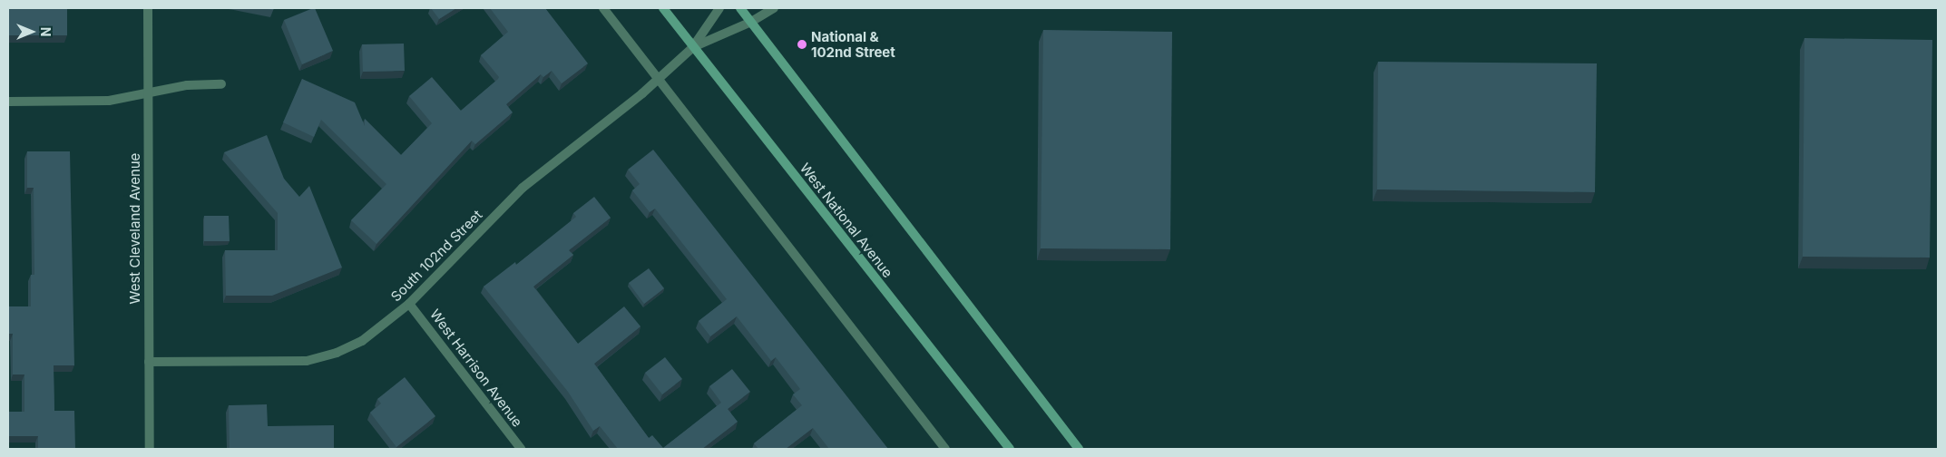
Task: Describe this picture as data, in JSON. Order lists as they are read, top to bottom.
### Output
{
  "streets": {
    "main road": ["West National Avenue"],
    "street": ["West Cleveland Avenue", "South 102nd Street", "West Harrison Avenue"]
  },
  "crossings": [
    ["West National Avenue", "South 102nd Street"],
    ["West Cleveland Avenue", "South 102nd Street"],
    ["South 102nd Street", "West Harrison Avenue"]
  ],
  "places": ["National & 102nd Street"],
  "north": "right"
}
